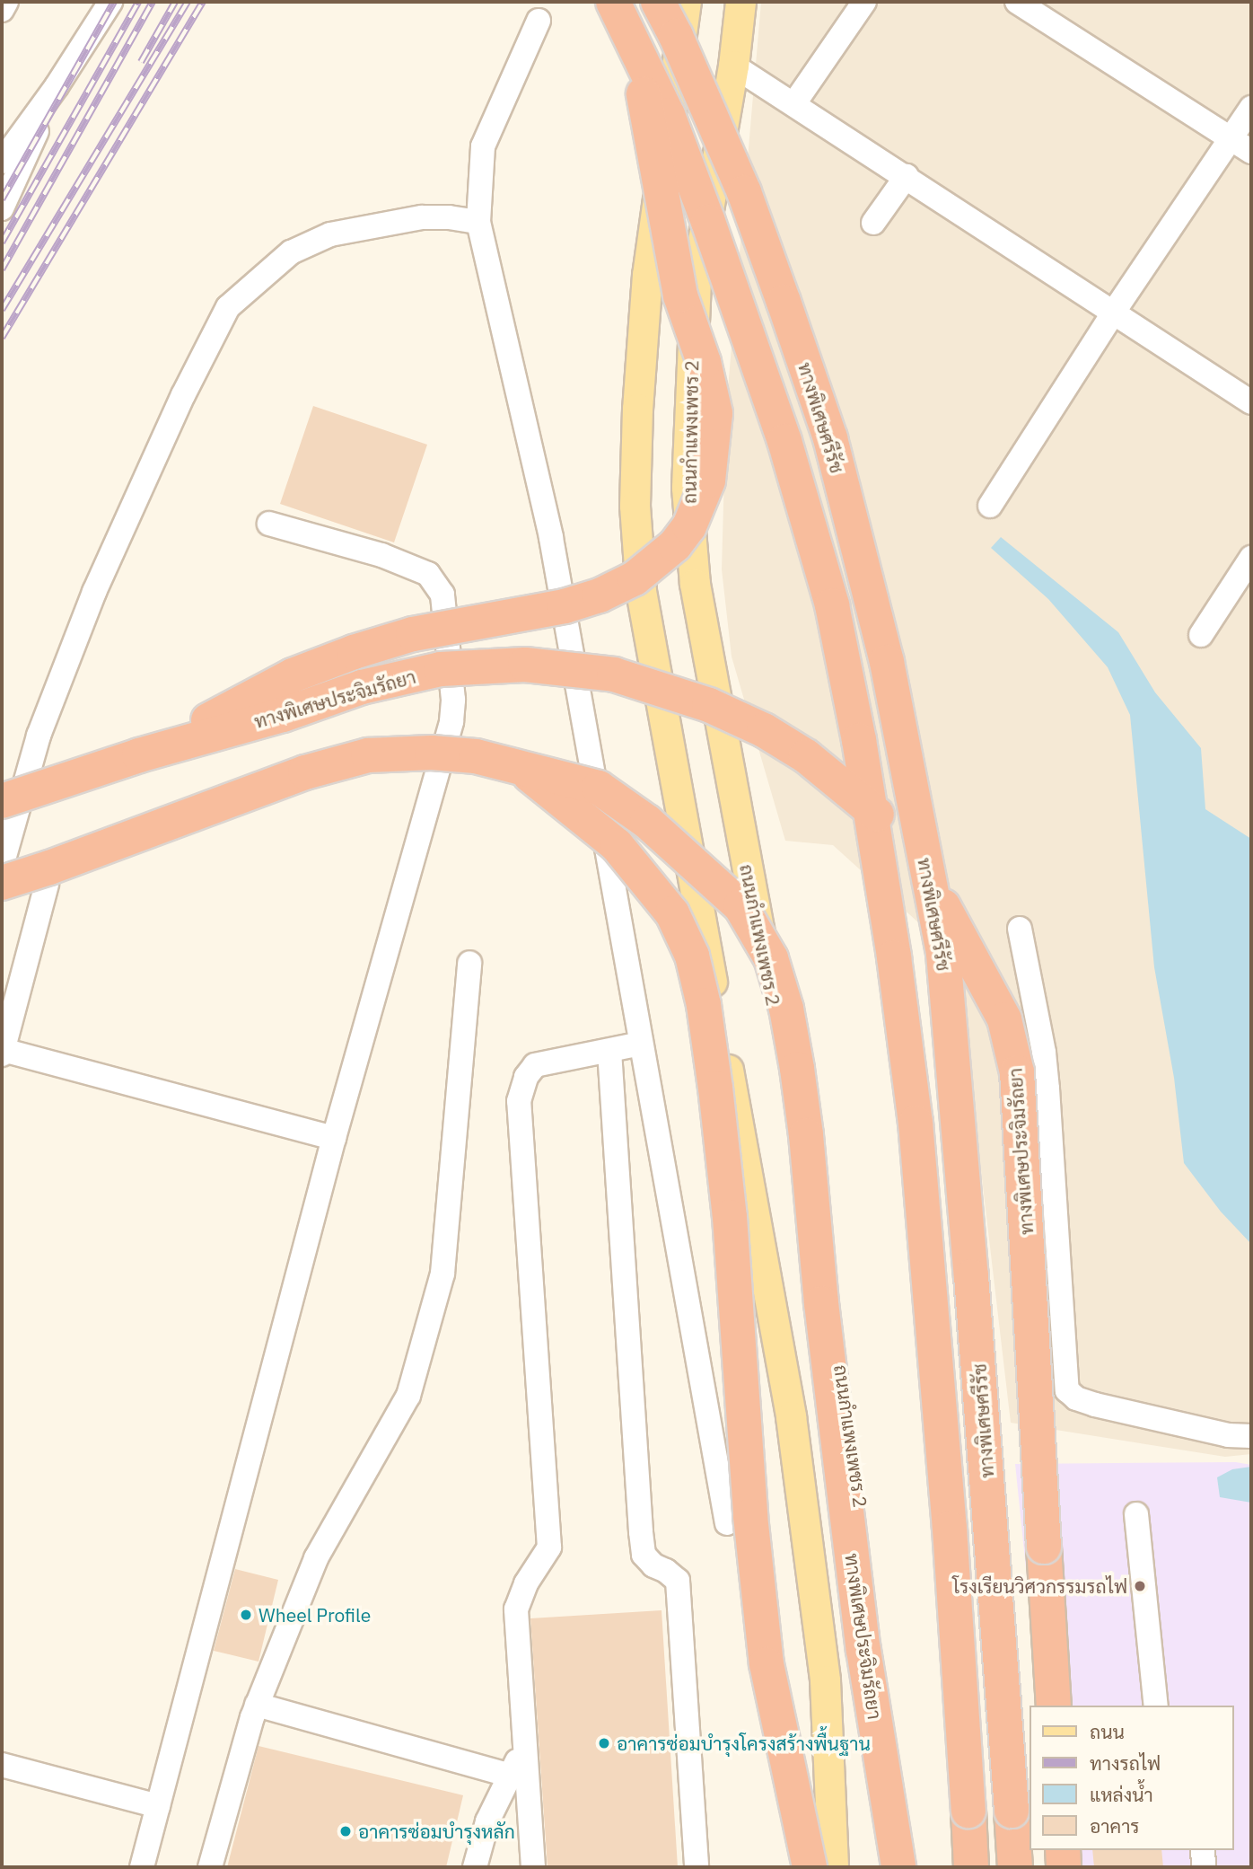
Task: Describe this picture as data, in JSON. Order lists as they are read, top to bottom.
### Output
{
  "streets": {
    "highway": ["ทางพิเศษศรีรัช", "ทางพิเศษประจิมรัถยา"],
    "main road": ["ถนนกำแพงเพชร 2"]
  },
  "crossings": [
    ["ถนนกำแพงเพชร 2", "ทางพิเศษประจิมรัถยา"]
  ],
  "places": [
    "โรงเรียนวิศวกรรมรถไฟ",
    "Wheel Profile",
    "อาคารซ่อมบำรุงโครงสร้างพื้นฐาน",
    "อาคารซ่อมบำรุงหลัก"
  ],
  "legend": [
    "ถนน",
    "ทางรถไฟ",
    "แหล่งน้ำ",
    "อาคาร"
  ]
}
